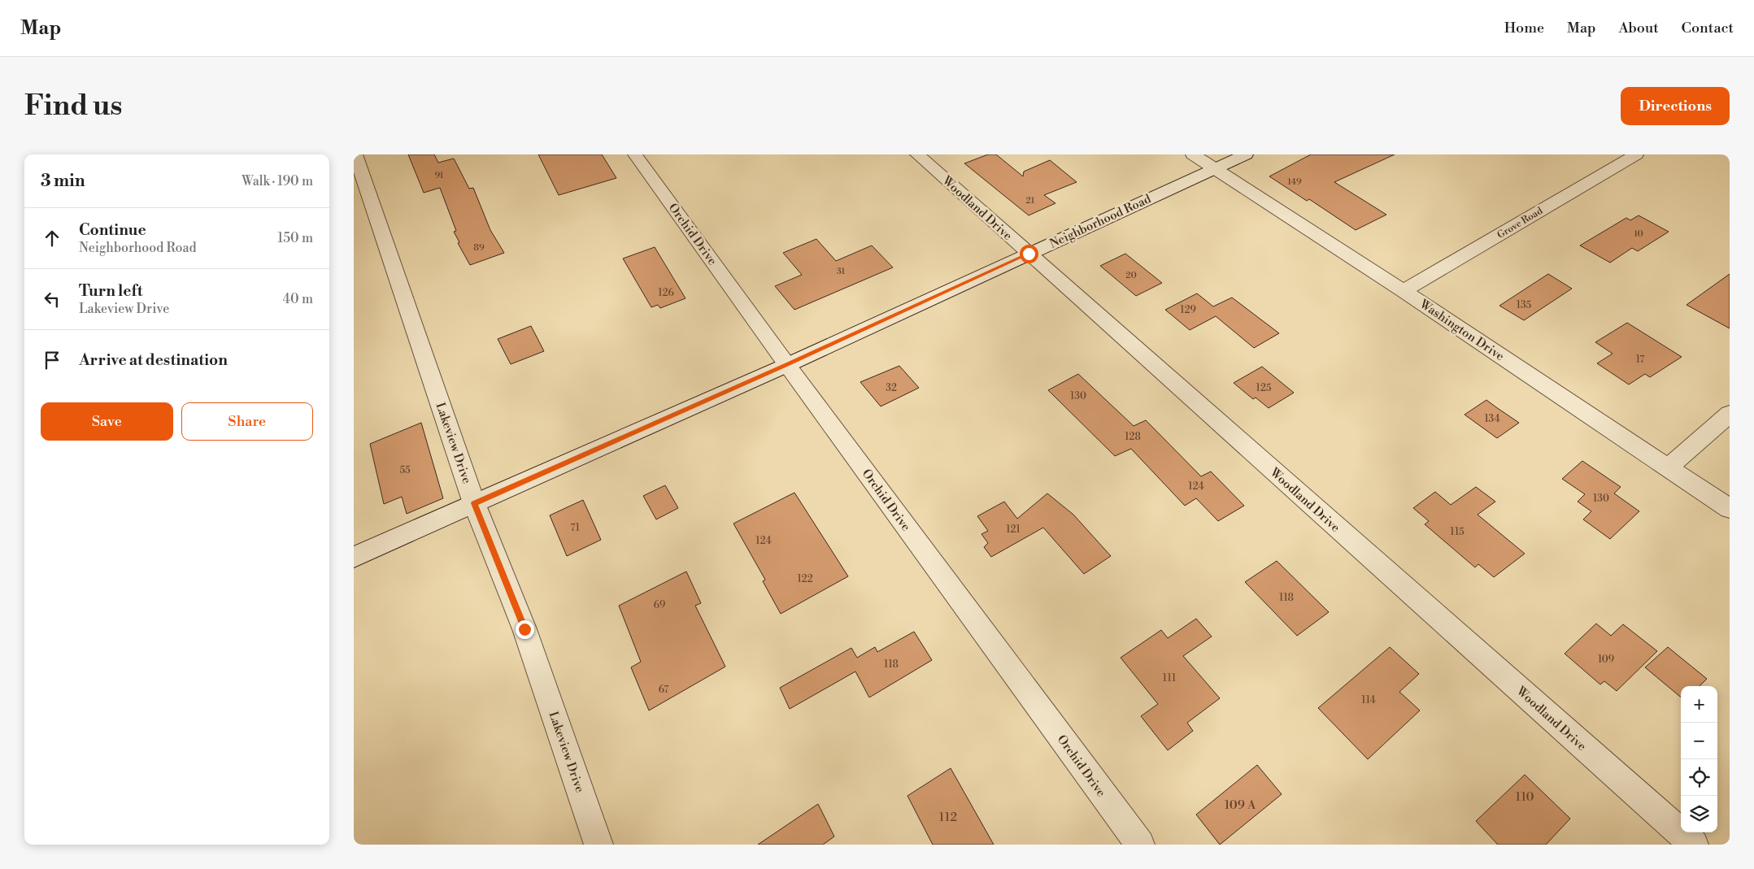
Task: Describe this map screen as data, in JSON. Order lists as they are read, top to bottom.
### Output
{
  "streets": {
    "street": [
      "Woodland Drive",
      "Neighborhood Road",
      "Grove Road",
      "Orchid Drive",
      "Washington Drive",
      "Lakeview Drive"
    ]
  },
  "crossings": [
    ["Woodland Drive", "Neighborhood Road"],
    ["Neighborhood Road", "Orchid Drive"],
    ["Neighborhood Road", "Washington Drive"],
    ["Neighborhood Road", "Lakeview Drive"],
    ["Grove Road", "Washington Drive"]
  ],
  "house_numbers": [
    "91",
    "149",
    "21",
    "10",
    "89",
    "31",
    "20",
    "126",
    "135",
    "129",
    "17",
    "32",
    "125",
    "130",
    "134",
    "128",
    "55",
    "124",
    "130",
    "71",
    "121",
    "115",
    "124",
    "122",
    "118",
    "69",
    "109",
    "118",
    "111",
    "67",
    "114",
    "110",
    "109 A",
    "112"
  ],
  "page": {
    "header": "Map",
    "nav": [
      "Home",
      "Map",
      "About",
      "Contact"
    ],
    "buttons": [
      "Directions",
      ["Save", "Share"]
    ],
    "title": "Find us",
    "heading": ["3 min", "Walk · 190 m"],
    "list": [
      ["Continue", "Neighborhood Road", "150 m"],
      ["Turn left", "Lakeview Drive", "40 m"],
      "Arrive at destination"
    ],
    "map_buttons": ["+", "−"]
  }
}
